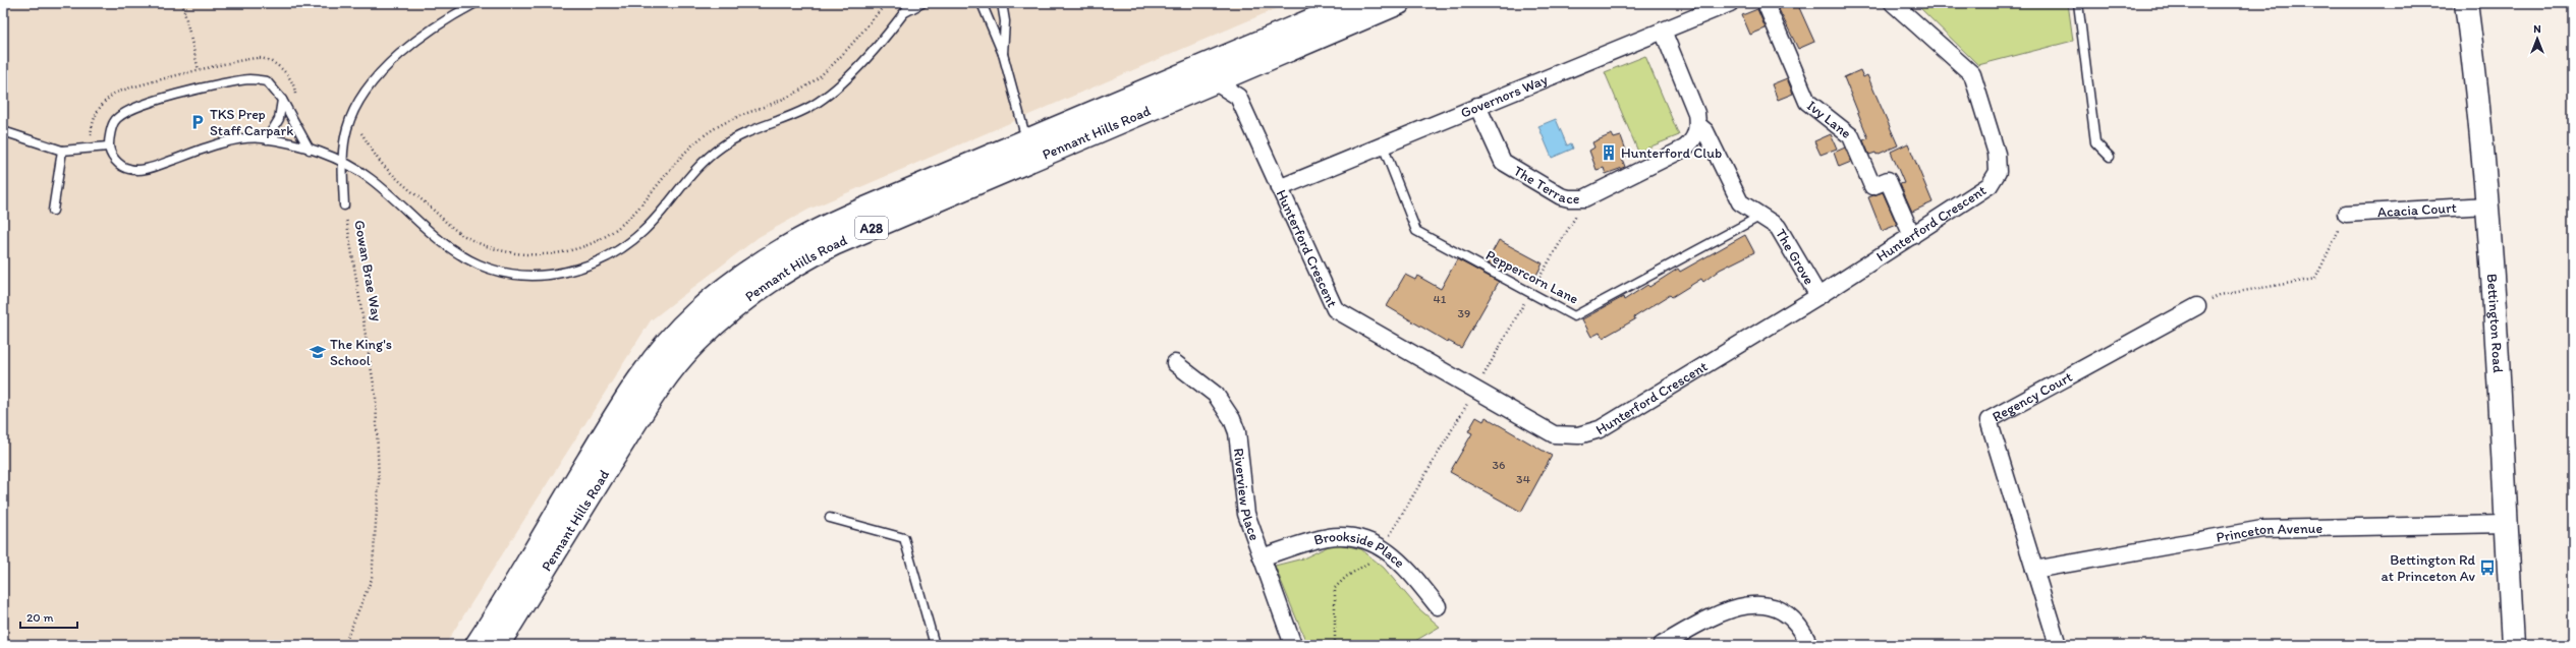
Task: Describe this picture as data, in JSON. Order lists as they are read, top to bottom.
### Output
{
  "streets": {
    "main road": ["Pennant Hills Road", "A28", "Bettington Road"],
    "street": [
      "Governors Way",
      "Ivy Lane",
      "The Terrace",
      "Acacia Court",
      "Hunterford Crescent",
      "The Grove",
      "Regency Court",
      "Riverview Place",
      "Princeton Avenue",
      "Brookside Place"
    ],
    "lane": ["Gowan Brae Way", "Peppercorn Lane"]
  },
  "crossings": [
    ["Governors Way", "The Terrace"],
    ["Governors Way", "Hunterford Crescent"],
    ["Governors Way", "Peppercorn Lane"],
    ["Ivy Lane", "Hunterford Crescent"],
    ["Pennant Hills Road", "Hunterford Crescent"],
    ["The Terrace", "The Grove"],
    ["Acacia Court", "Bettington Road"],
    ["Hunterford Crescent", "The Grove"],
    ["The Grove", "Peppercorn Lane"],
    ["Bettington Road", "Princeton Avenue"],
    ["Regency Court", "Princeton Avenue"],
    ["Riverview Place", "Brookside Place"]
  ],
  "places": {
    "parking": ["TKS Prep Staff Carpark"],
    "building": ["Hunterford Club"],
    "school or university": ["The King's School"],
    "bus stop": ["Bettington Rd at Princeton Av"]
  },
  "house_numbers": [
    "41",
    "39",
    "36",
    "34"
  ],
  "scale_bar": "20 m",
  "north": "top"
}
